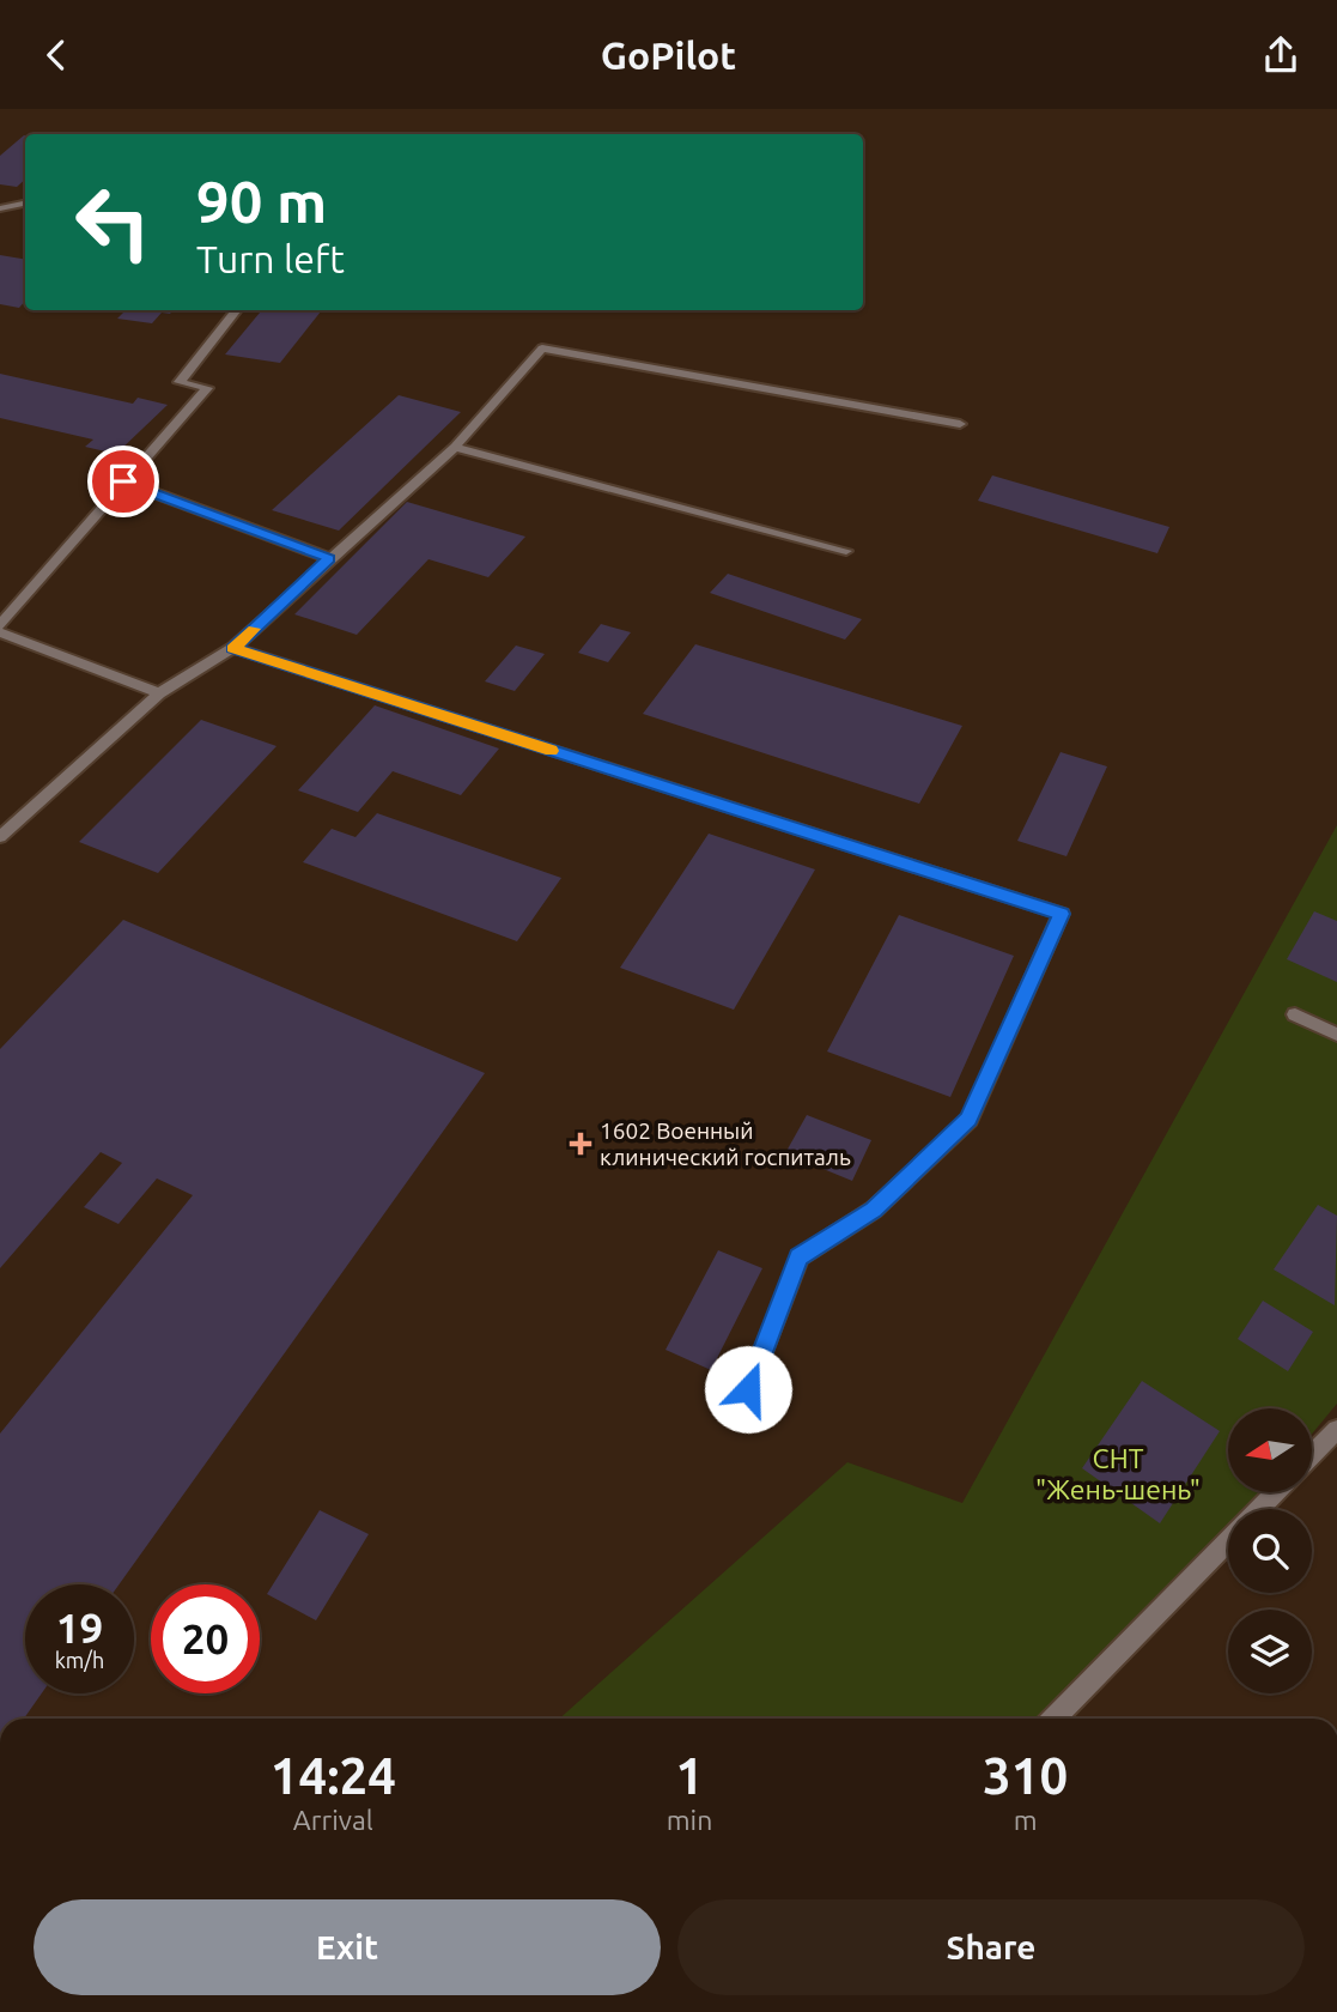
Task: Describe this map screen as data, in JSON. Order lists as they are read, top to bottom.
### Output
{
  "parks": ["СНТ \"Жень-шень\""],
  "places": {
    "health": ["1602 Военный клинический госпиталь"]
  },
  "north": "left",
  "page": {
    "header": "GoPilot",
    "turn": ["90 m", "Turn left"],
    "speed": "19 km/h",
    "limit": "20",
    "eta": [
      "14:24",
      "Arrival",
      "1",
      "min",
      "310",
      "m"
    ],
    "buttons": ["Exit", "Share"]
  }
}
